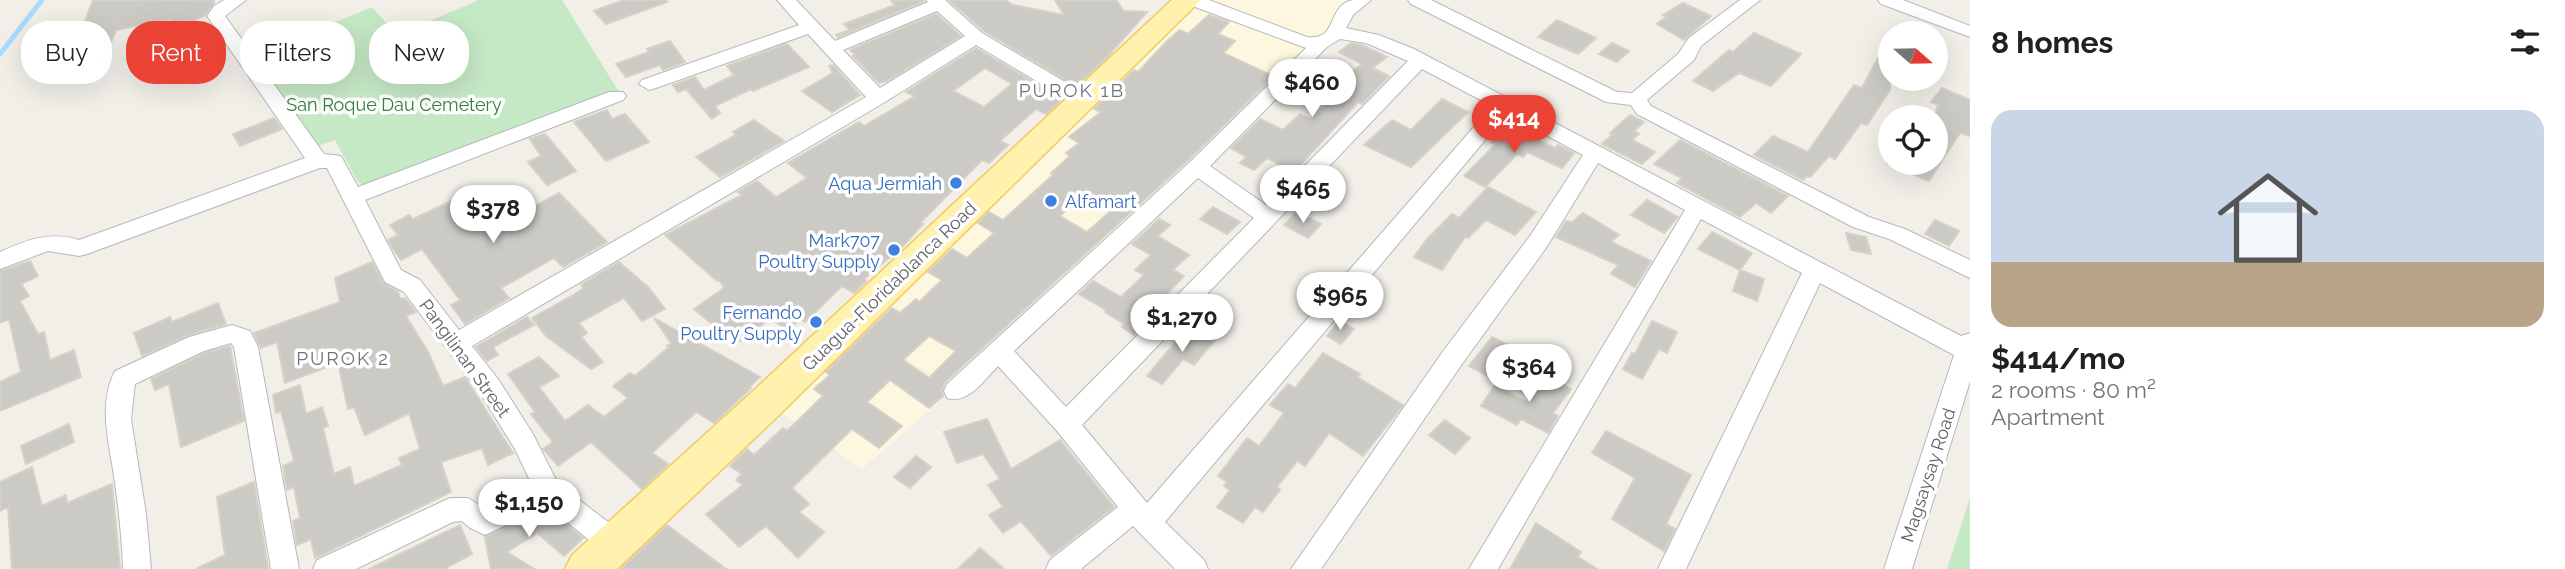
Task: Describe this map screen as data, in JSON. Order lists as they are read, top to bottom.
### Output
{
  "streets": {
    "main road": ["Guagua-Floridablanca Road"],
    "street": ["Pangilinan Street", "Magsaysay Road"]
  },
  "crossings": [
    ["Guagua-Floridablanca Road", "Pangilinan Street"]
  ],
  "districts": ["PUROK 1B", "PUROK 2"],
  "parks": ["San Roque Dau Cemetery"],
  "places": [
    "Aqua Jermiah",
    "Alfamart",
    "Mark707 Poultry Supply",
    "Fernando Poultry Supply"
  ],
  "north": "right",
  "page": {
    "heading": "8 homes",
    "chip": [
      "Buy",
      "Rent",
      "Filters",
      "New"
    ],
    "price": [
      "$460",
      "$414",
      "$465",
      "$378",
      "$965",
      "$1,270",
      "$364",
      "$1,150"
    ],
    "list": [
      {
        "name": "$414/mo",
        "note": "2 rooms · 80 m² · Apartment"
      }
    ]
  }
}
